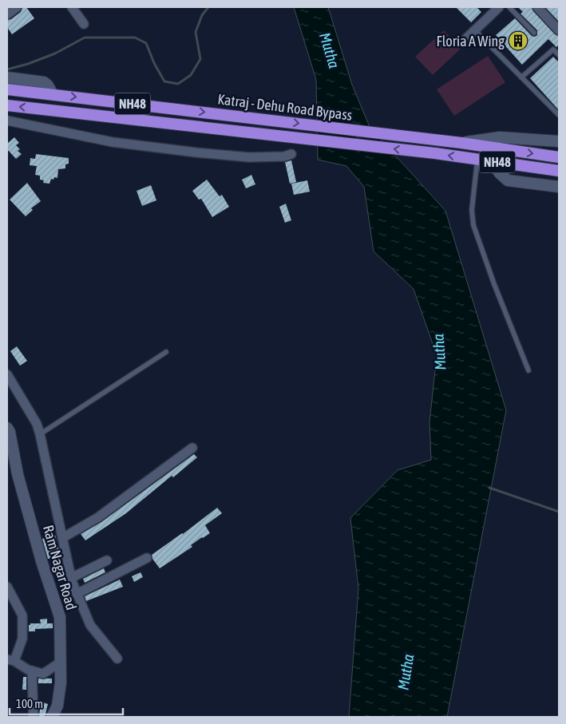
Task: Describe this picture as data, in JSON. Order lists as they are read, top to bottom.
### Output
{
  "streets": {
    "highway": ["NH48", "Katraj - Dehu Road Bypass"],
    "street": ["Ram Nagar Road"]
  },
  "water": ["Mutha"],
  "places": {
    "building": ["Floria A Wing"]
  },
  "scale_bar": "100 m"
}
